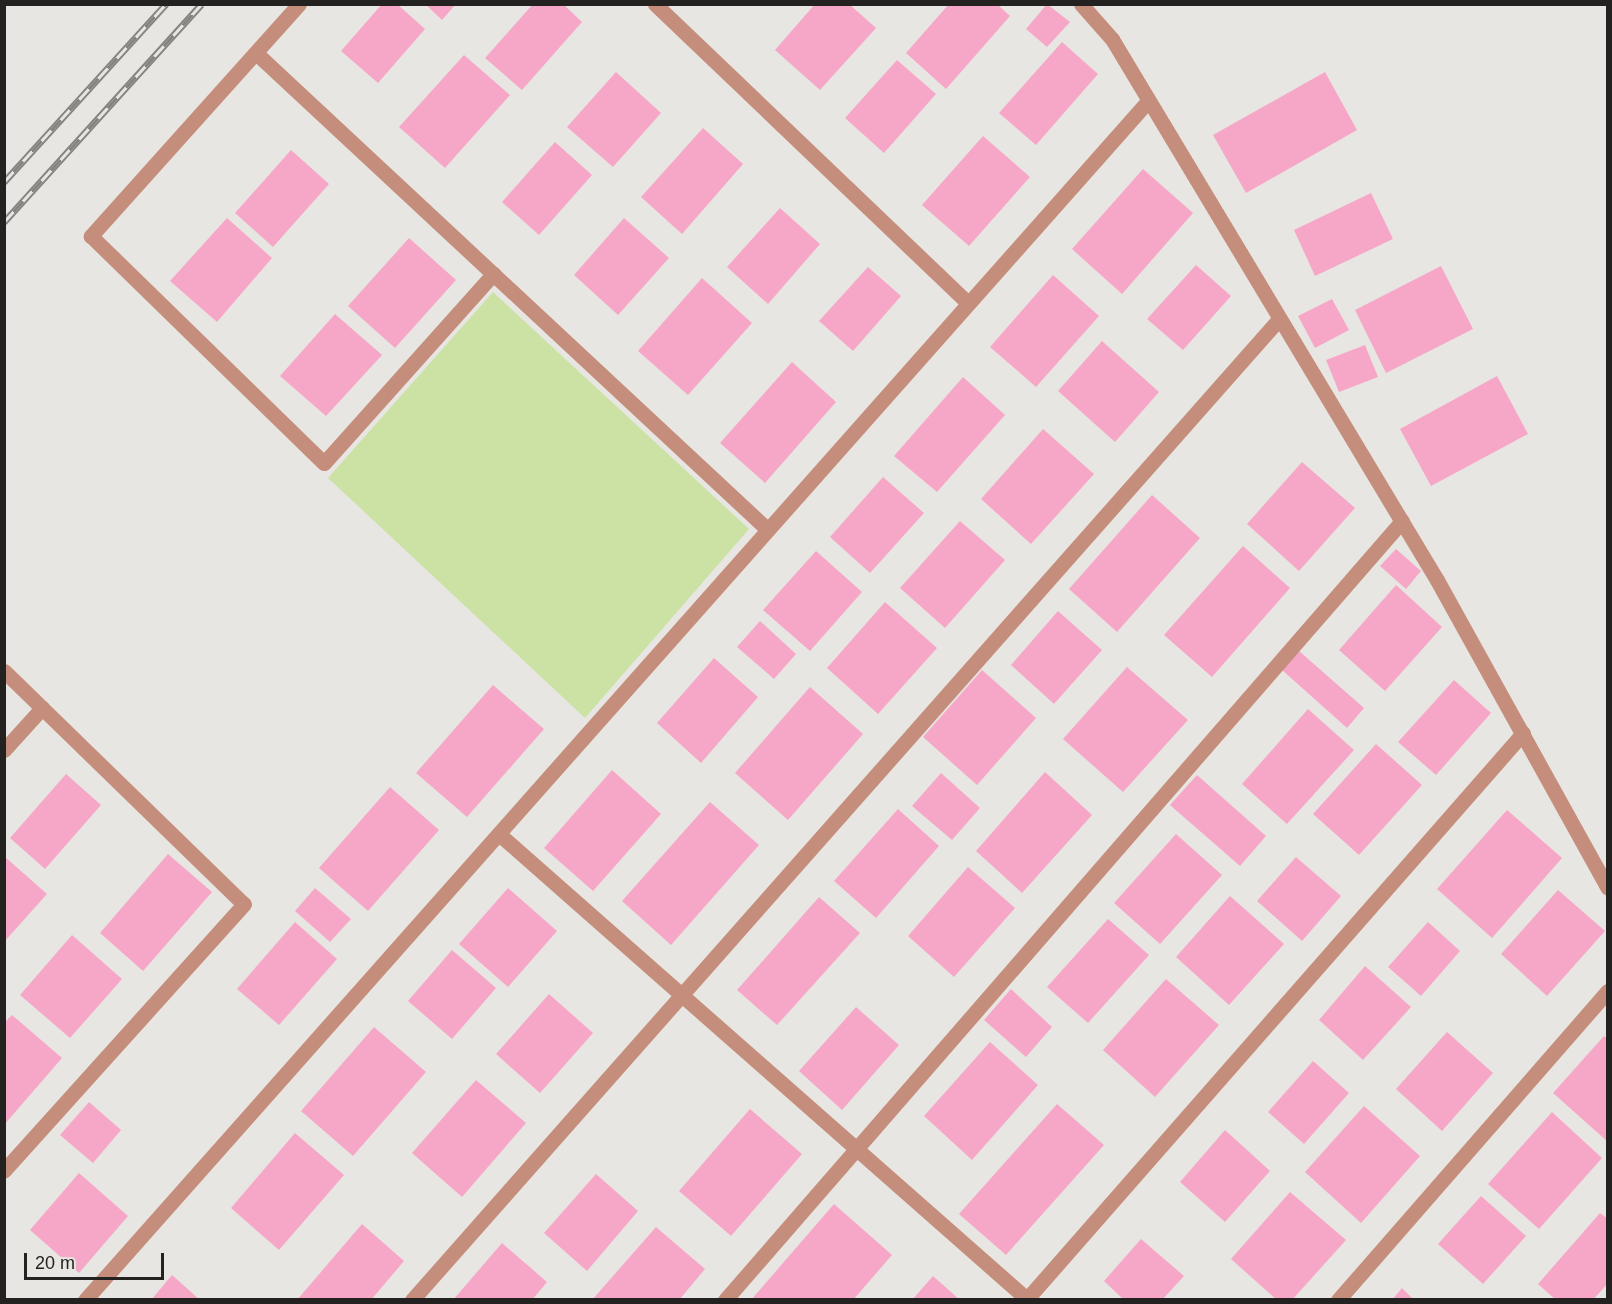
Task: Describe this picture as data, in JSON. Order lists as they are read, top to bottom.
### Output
{
  "scale_bar": "20 m"
}
